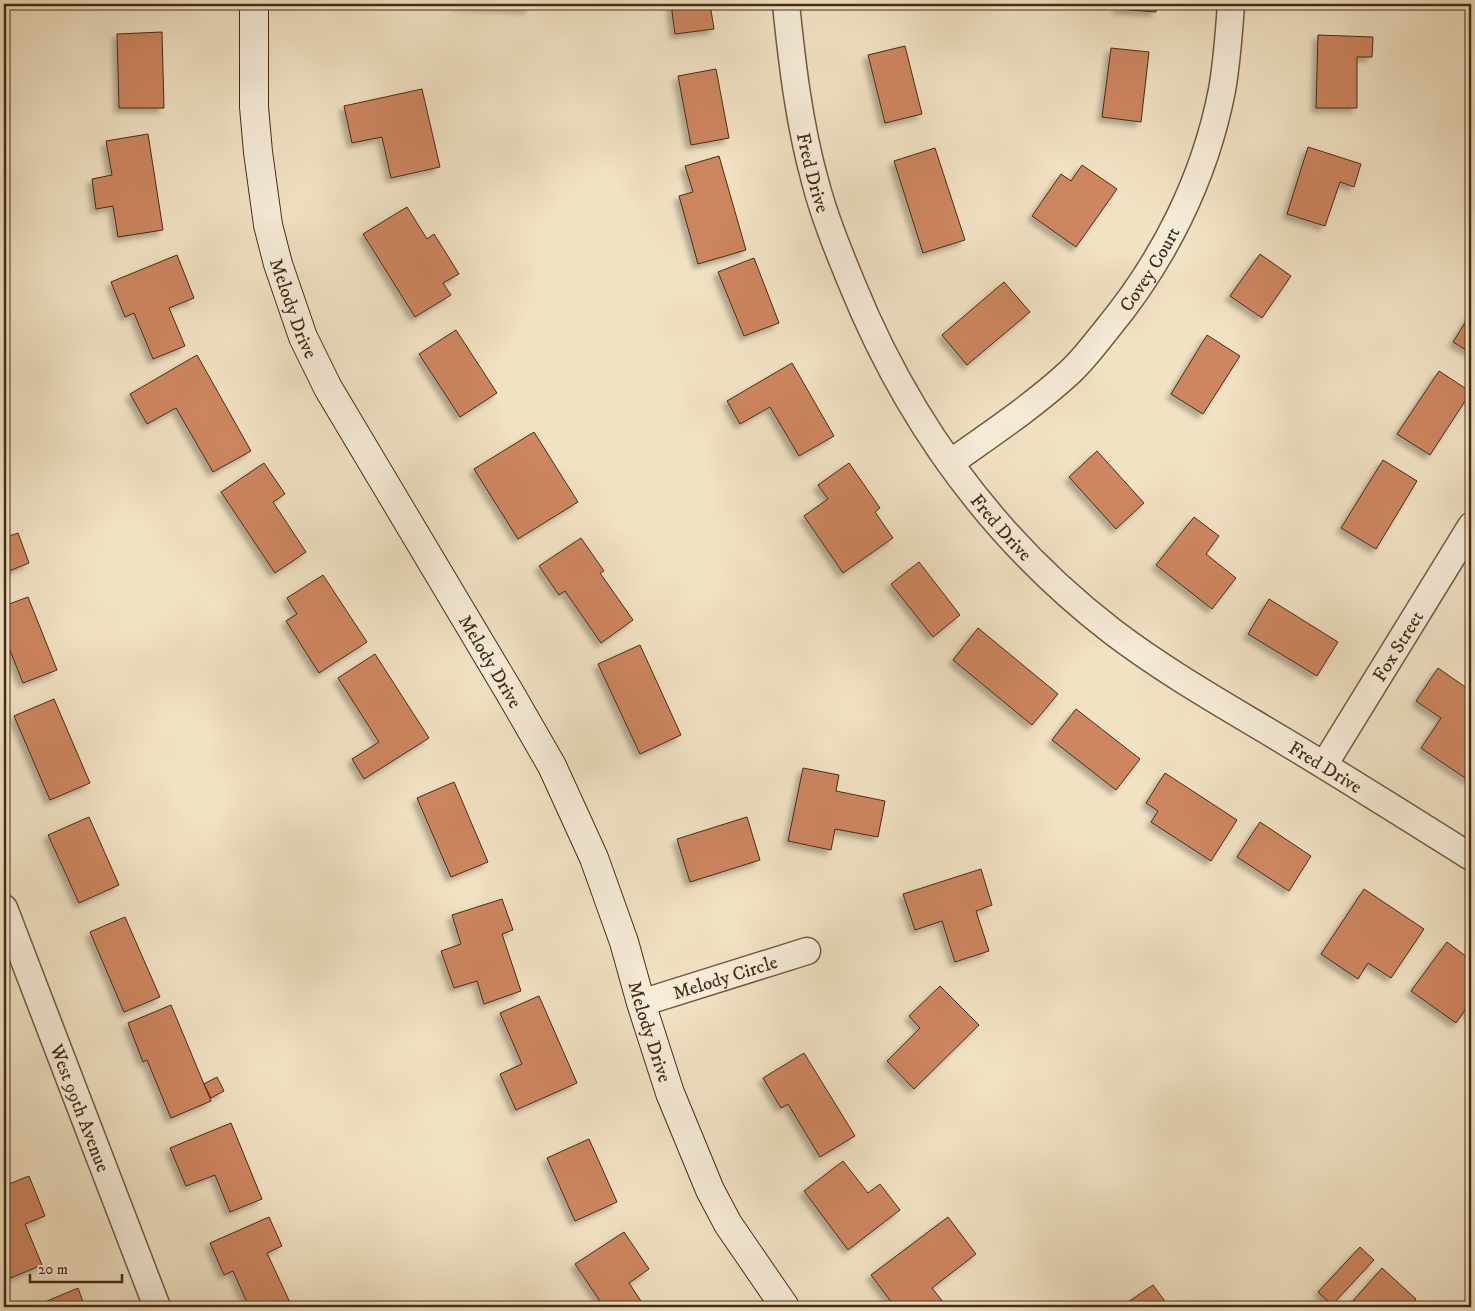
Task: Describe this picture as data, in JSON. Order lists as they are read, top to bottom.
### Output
{
  "streets": {
    "street": [
      "Fred Drive",
      "Covey Court",
      "Melody Drive",
      "Fox Street",
      "Melody Circle",
      "West 99th Avenue"
    ]
  },
  "crossings": [
    ["Fred Drive", "Covey Court"],
    ["Fred Drive", "Fox Street"],
    ["Melody Drive", "Melody Circle"]
  ],
  "scale_bar": "20 m"
}
